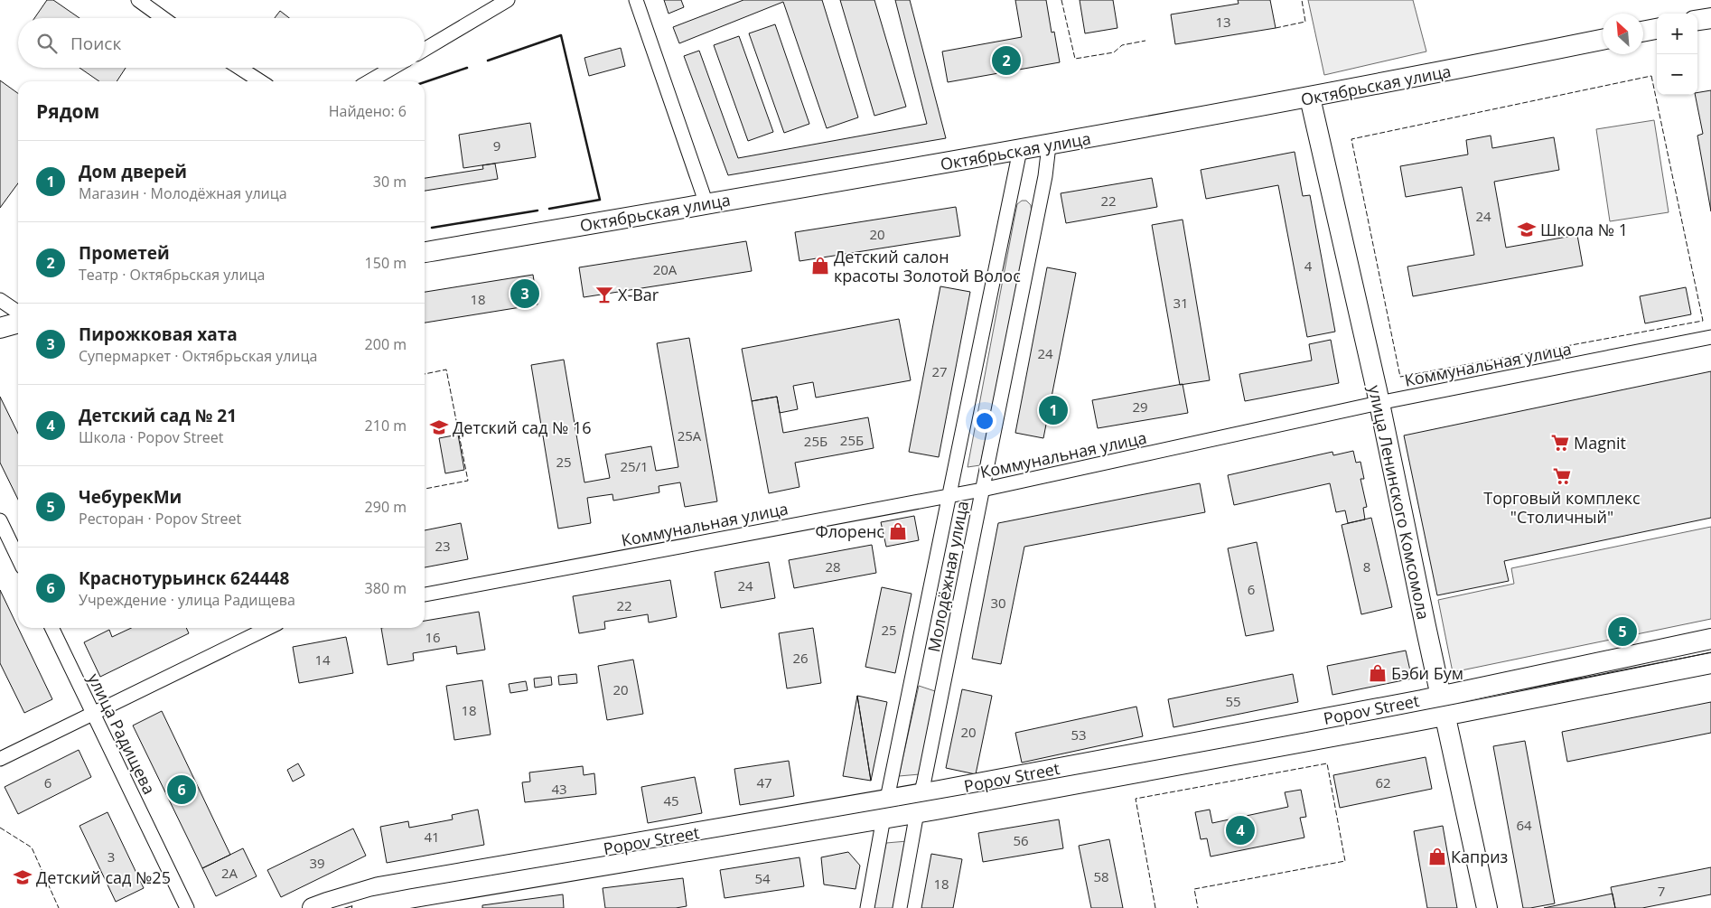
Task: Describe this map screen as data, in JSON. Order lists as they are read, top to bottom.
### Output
{
  "streets": {
    "street": [
      "Октябрьская улица",
      "Коммунальная улица",
      "улица Ленинского Комсомола",
      "Молодёжная улица",
      "Popov Street",
      "улица Радищева"
    ]
  },
  "crossings": [
    ["Октябрьская улица", "улица Ленинского Комсомола"],
    ["Октябрьская улица", "Молодёжная улица"],
    ["Коммунальная улица", "улица Ленинского Комсомола"],
    ["Коммунальная улица", "Молодёжная улица"],
    ["улица Ленинского Комсомола", "Popov Street"],
    ["Молодёжная улица", "Popov Street"]
  ],
  "places": {
    "school or university": ["Школа № 1", "Детский сад № 16", "Детский сад №25"],
    "shop": [
      "Детский салон красоты Золотой Волос",
      "Флоренс",
      "Бэби Бум",
      "Каприз"
    ],
    "bar": ["X-Bar"],
    "supermarket": ["Magnit", "Торговый комплекс \"Столичный\""]
  },
  "house_numbers": [
    "13",
    "9",
    "22",
    "24",
    "20",
    "4",
    "20А",
    "18",
    "31",
    "24",
    "27",
    "29",
    "25А",
    "25Б",
    "25Б",
    "25",
    "25/1",
    "23",
    "28",
    "8",
    "24",
    "6",
    "30",
    "22",
    "25",
    "16",
    "26",
    "14",
    "20",
    "55",
    "18",
    "20",
    "53",
    "6",
    "47",
    "62",
    "43",
    "45",
    "64",
    "41",
    "56",
    "3",
    "39",
    "2А",
    "58",
    "54",
    "18",
    "7"
  ],
  "north": "top left",
  "page": {
    "map_buttons": ["+", "−"],
    "search": "Поиск",
    "pins": [
      "2",
      "3",
      "1",
      "5",
      "6",
      "4"
    ],
    "heading": ["Рядом", "Найдено: 6"],
    "list": [
      {
        "mark": "1",
        "name": "Дом дверей",
        "note": "Магазин · Молодёжная улица",
        "value": "30 m"
      },
      {
        "mark": "2",
        "name": "Прометей",
        "note": "Театр · Октябрьская улица",
        "value": "150 m"
      },
      {
        "mark": "3",
        "name": "Пирожковая хата",
        "note": "Супермаркет · Октябрьская улица",
        "value": "200 m"
      },
      {
        "mark": "4",
        "name": "Детский сад № 21",
        "note": "Школа · Popov Street",
        "value": "210 m"
      },
      {
        "mark": "5",
        "name": "ЧебурекМи",
        "note": "Ресторан · Popov Street",
        "value": "290 m"
      },
      {
        "mark": "6",
        "name": "Краснотурьинск 624448",
        "note": "Учреждение · улица Радищева",
        "value": "380 m"
      }
    ]
  }
}
